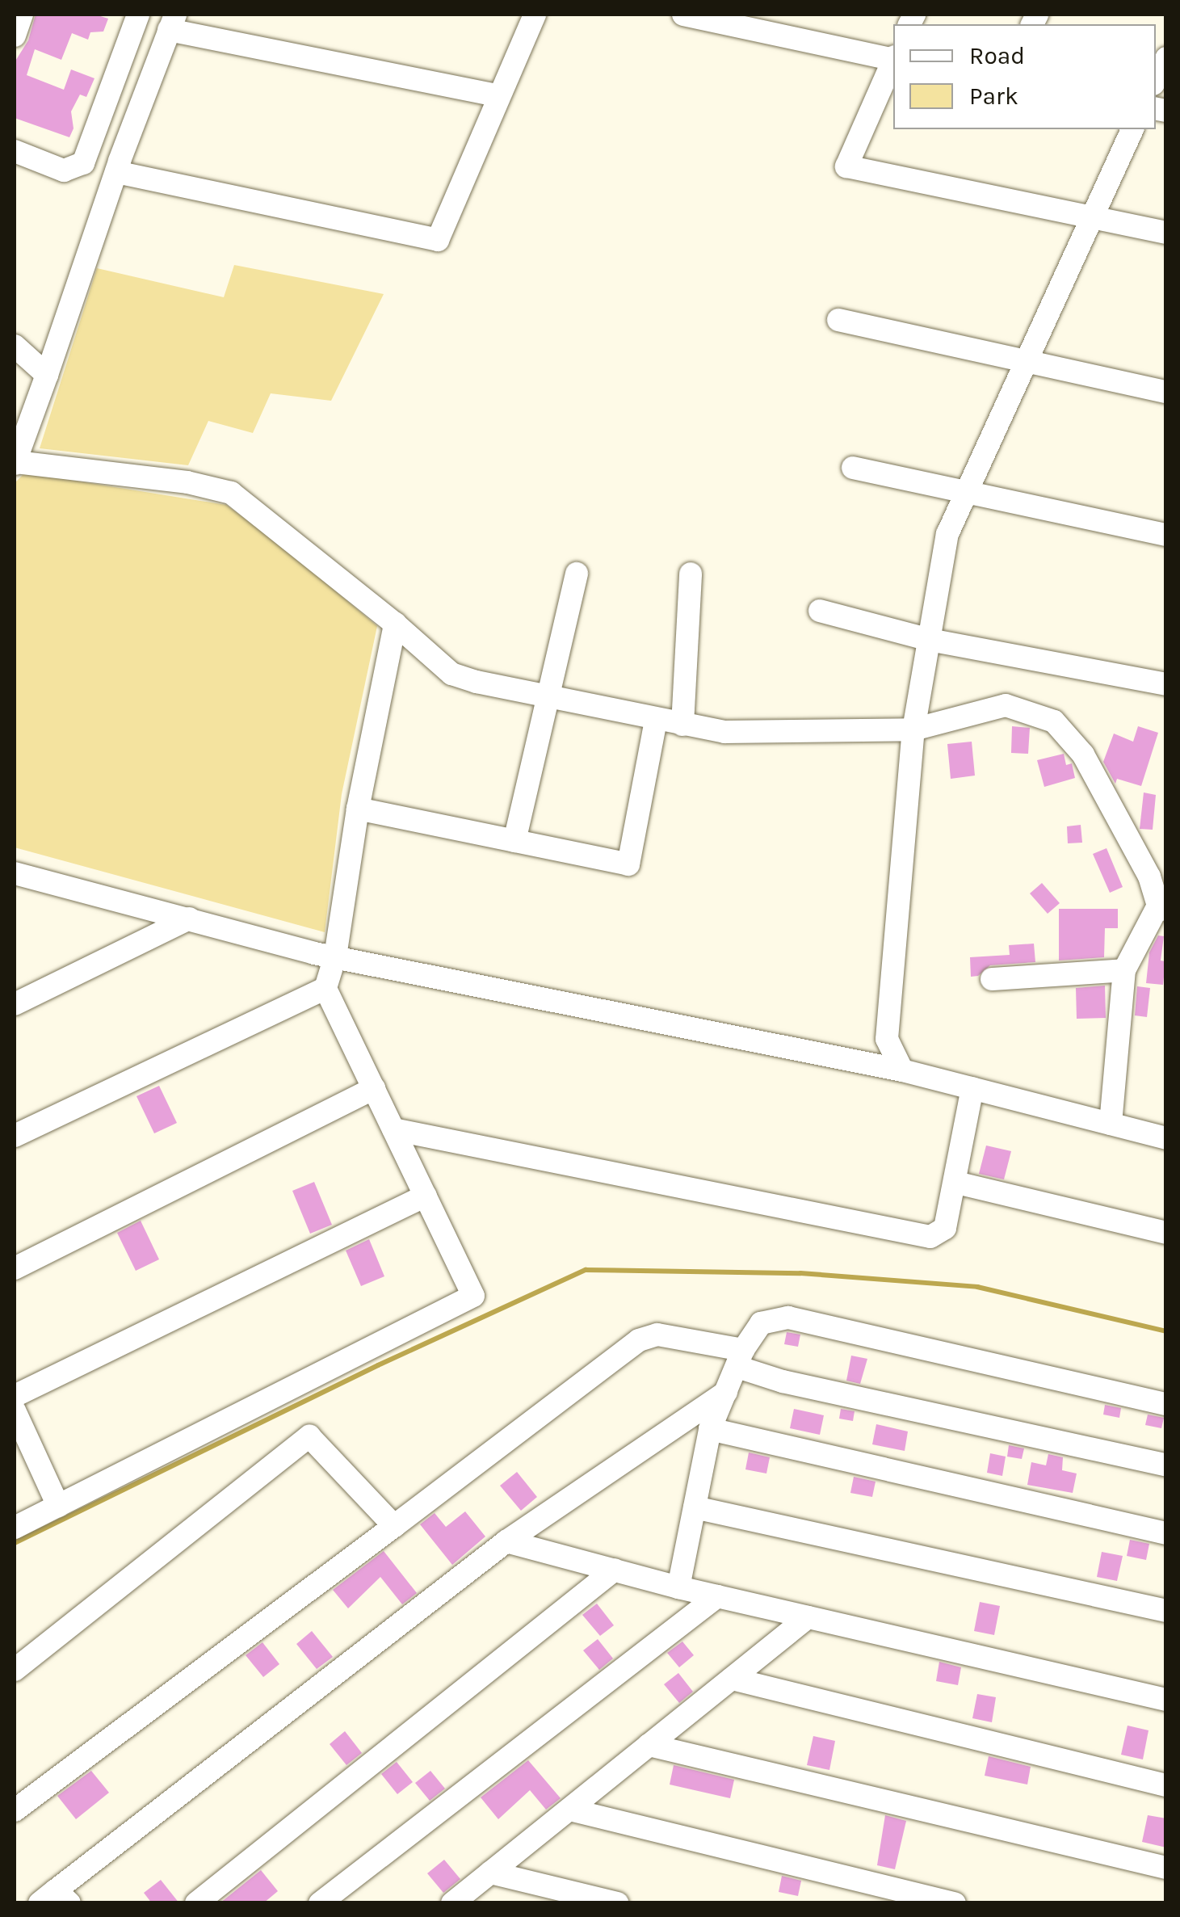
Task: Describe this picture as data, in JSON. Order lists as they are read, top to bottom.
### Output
{
  "legend": ["Road", "Park"]
}
